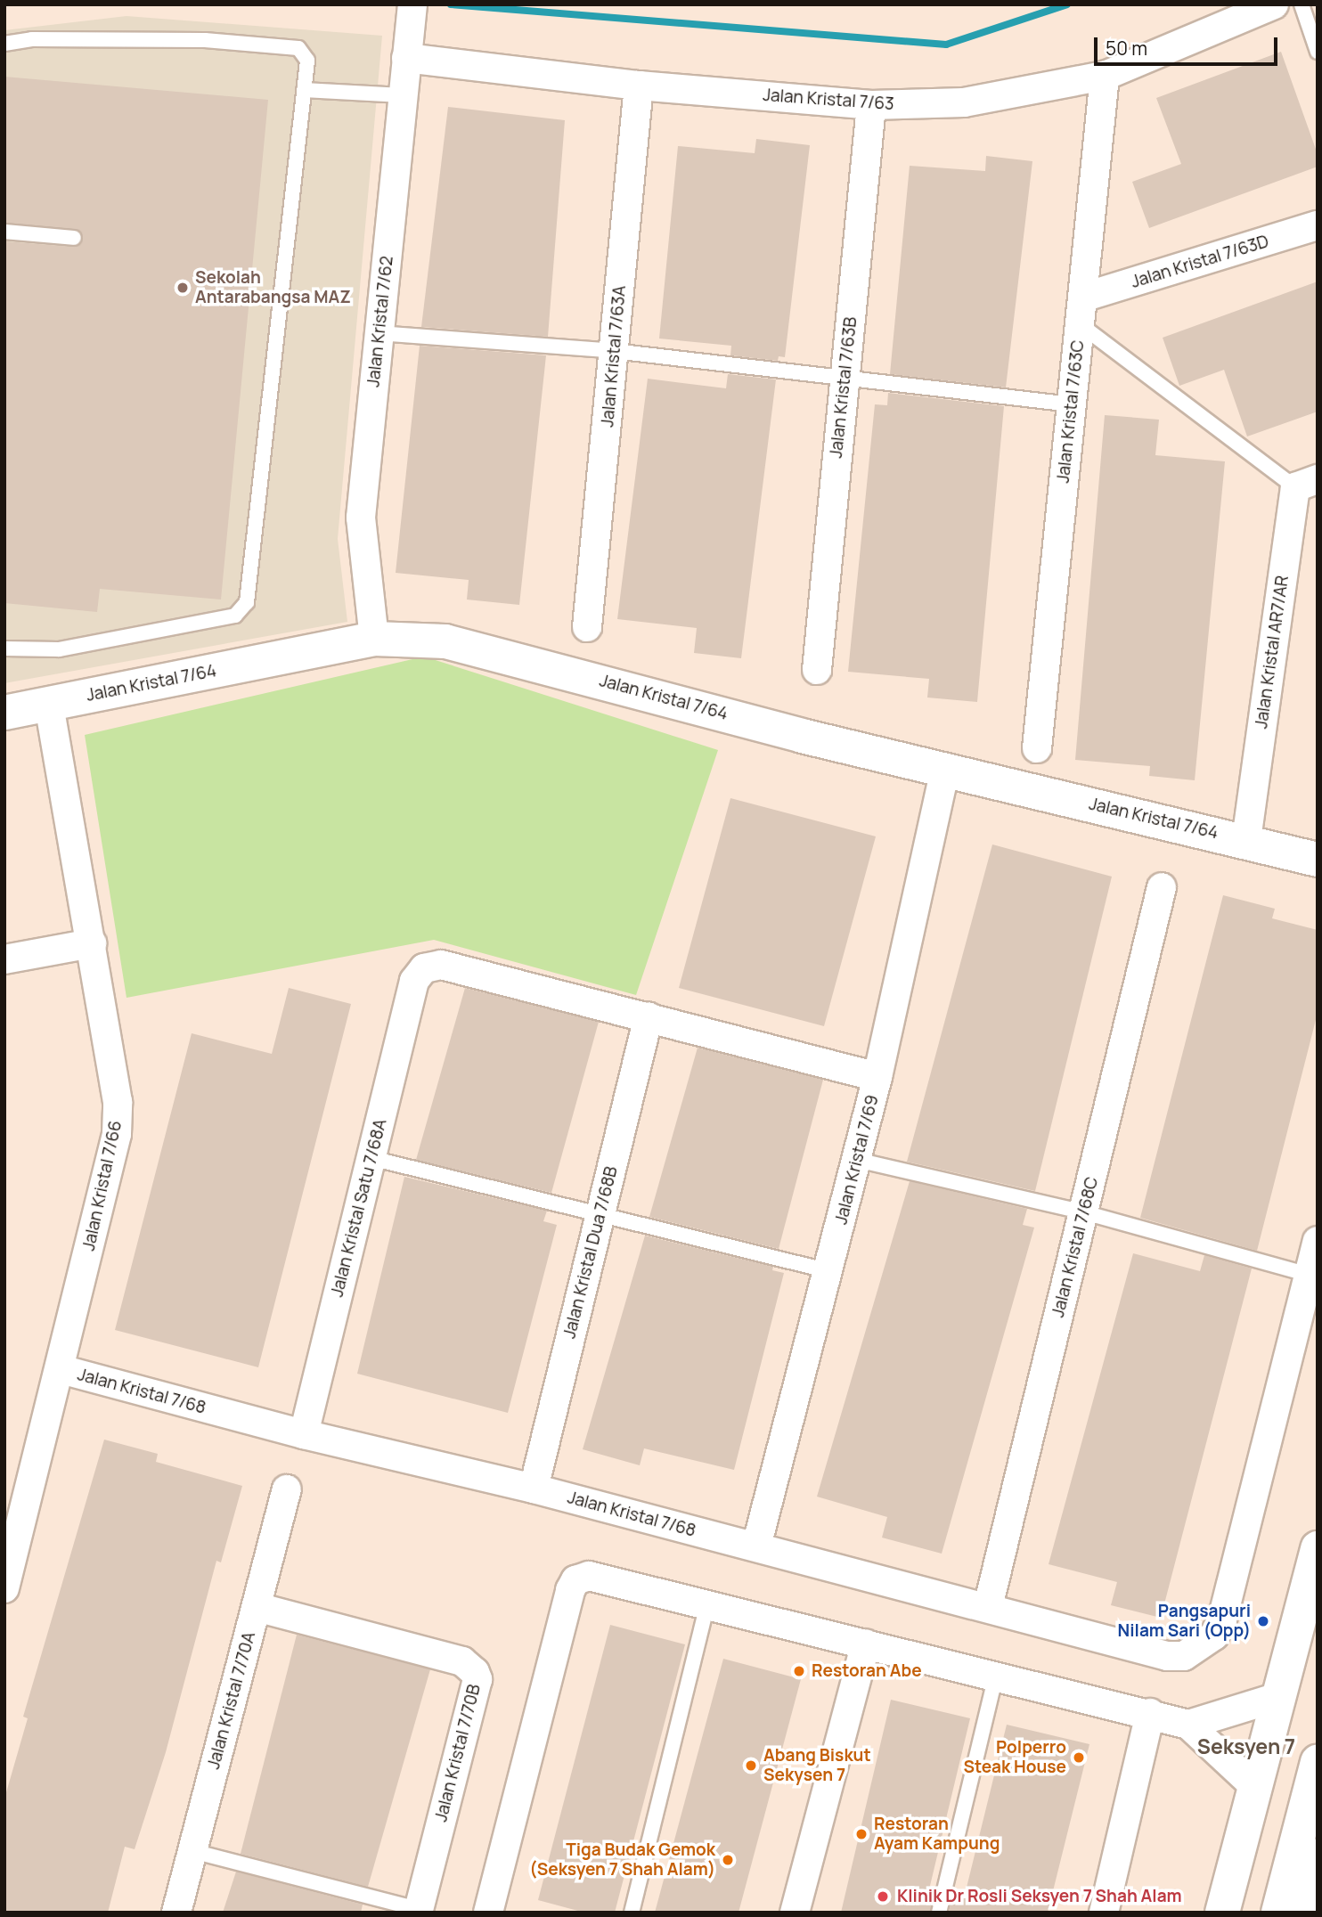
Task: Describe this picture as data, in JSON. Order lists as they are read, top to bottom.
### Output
{
  "streets": {
    "street": [
      "Jalan Kristal 7/63",
      "Jalan Kristal 7/63D",
      "Jalan Kristal 7/62",
      "Jalan Kristal 7/63A",
      "Jalan Kristal 7/63B",
      "Jalan Kristal 7/63C",
      "Jalan Kristal AR7/AR",
      "Jalan Kristal 7/64",
      "Jalan Kristal 7/69",
      "Jalan Kristal 7/66",
      "Jalan Kristal Satu 7/68A",
      "Jalan Kristal 7/68C",
      "Jalan Kristal Dua 7/68B",
      "Jalan Kristal 7/68",
      "Jalan Kristal 7/70A",
      "Jalan Kristal 7/70B"
    ]
  },
  "crossings": [
    ["Jalan Kristal 7/63", "Jalan Kristal 7/62"],
    ["Jalan Kristal 7/63", "Jalan Kristal 7/63A"],
    ["Jalan Kristal 7/63", "Jalan Kristal 7/63B"],
    ["Jalan Kristal 7/63", "Jalan Kristal 7/63C"],
    ["Jalan Kristal 7/63D", "Jalan Kristal 7/63C"],
    ["Jalan Kristal 7/62", "Jalan Kristal 7/64"],
    ["Jalan Kristal AR7/AR", "Jalan Kristal 7/64"],
    ["Jalan Kristal 7/64", "Jalan Kristal 7/69"],
    ["Jalan Kristal 7/64", "Jalan Kristal 7/66"],
    ["Jalan Kristal 7/69", "Jalan Kristal 7/68"],
    ["Jalan Kristal 7/66", "Jalan Kristal 7/68"],
    ["Jalan Kristal Satu 7/68A", "Jalan Kristal Dua 7/68B"],
    ["Jalan Kristal Satu 7/68A", "Jalan Kristal 7/68"],
    ["Jalan Kristal 7/68C", "Jalan Kristal 7/68"],
    ["Jalan Kristal Dua 7/68B", "Jalan Kristal 7/68"],
    ["Jalan Kristal 7/70A", "Jalan Kristal 7/70B"]
  ],
  "districts": ["Seksyen 7"],
  "places": [
    "Sekolah Antarabangsa MAZ",
    "Pangsapuri Nilam Sari (Opp)",
    "Restoran Abe",
    "Polperro Steak House",
    "Abang Biskut Sekysen 7",
    "Restoran Ayam Kampung",
    "Tiga Budak Gemok (Seksyen 7 Shah Alam)",
    "Klinik Dr Rosli Seksyen 7 Shah Alam"
  ],
  "scale_bar": "50 m"
}
